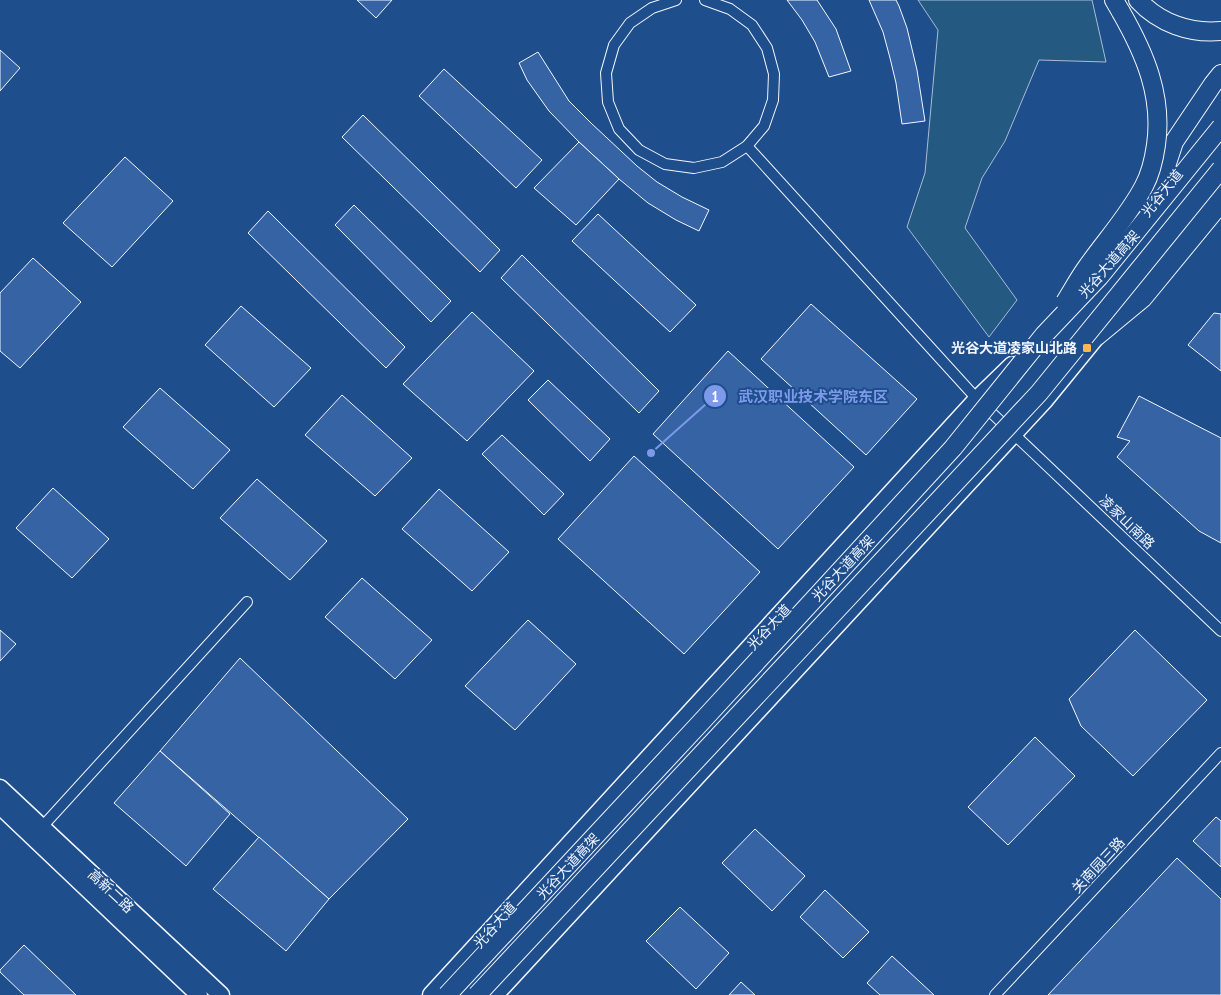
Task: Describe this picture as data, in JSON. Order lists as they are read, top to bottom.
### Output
{
  "streets": {
    "highway": ["光谷大道高架"],
    "main road": ["光谷大道", "高新二路"],
    "street": ["凌家山南路", "关南园三路"]
  },
  "crossings": [
    ["光谷大道", "凌家山南路"]
  ],
  "places": {
    "transit": ["光谷大道凌家山北路"],
    "other": ["武汉职业技术学院东区"]
  }
}
